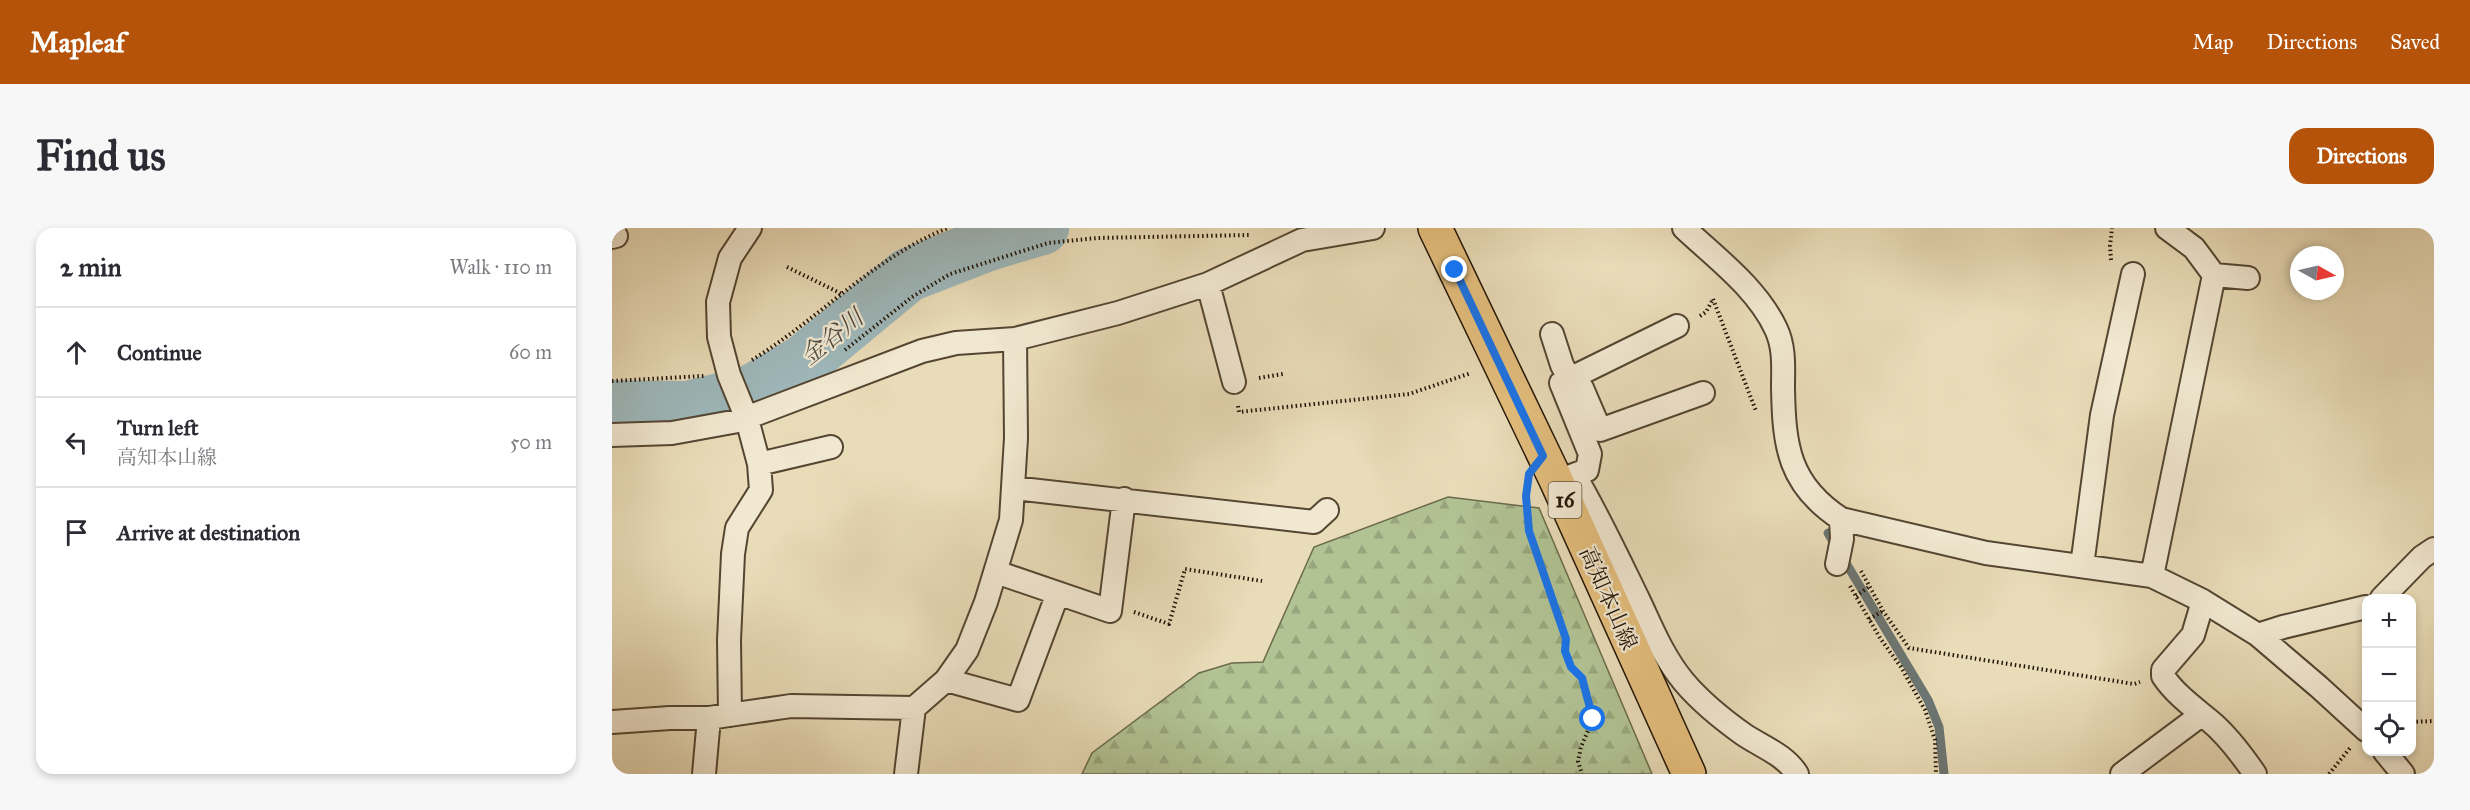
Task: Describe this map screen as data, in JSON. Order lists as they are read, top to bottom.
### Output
{
  "streets": {
    "main road": ["16", "高知本山線"]
  },
  "water": ["金谷川"],
  "north": "right",
  "page": {
    "header": "Mapleaf",
    "nav": ["Map", "Directions", "Saved"],
    "buttons": "Directions",
    "title": "Find us",
    "heading": ["2 min", "Walk · 110 m"],
    "list": [
      ["Continue", "60 m"],
      ["Turn left", "高知本山線", "50 m"],
      "Arrive at destination"
    ],
    "map_buttons": ["+", "−"]
  }
}
